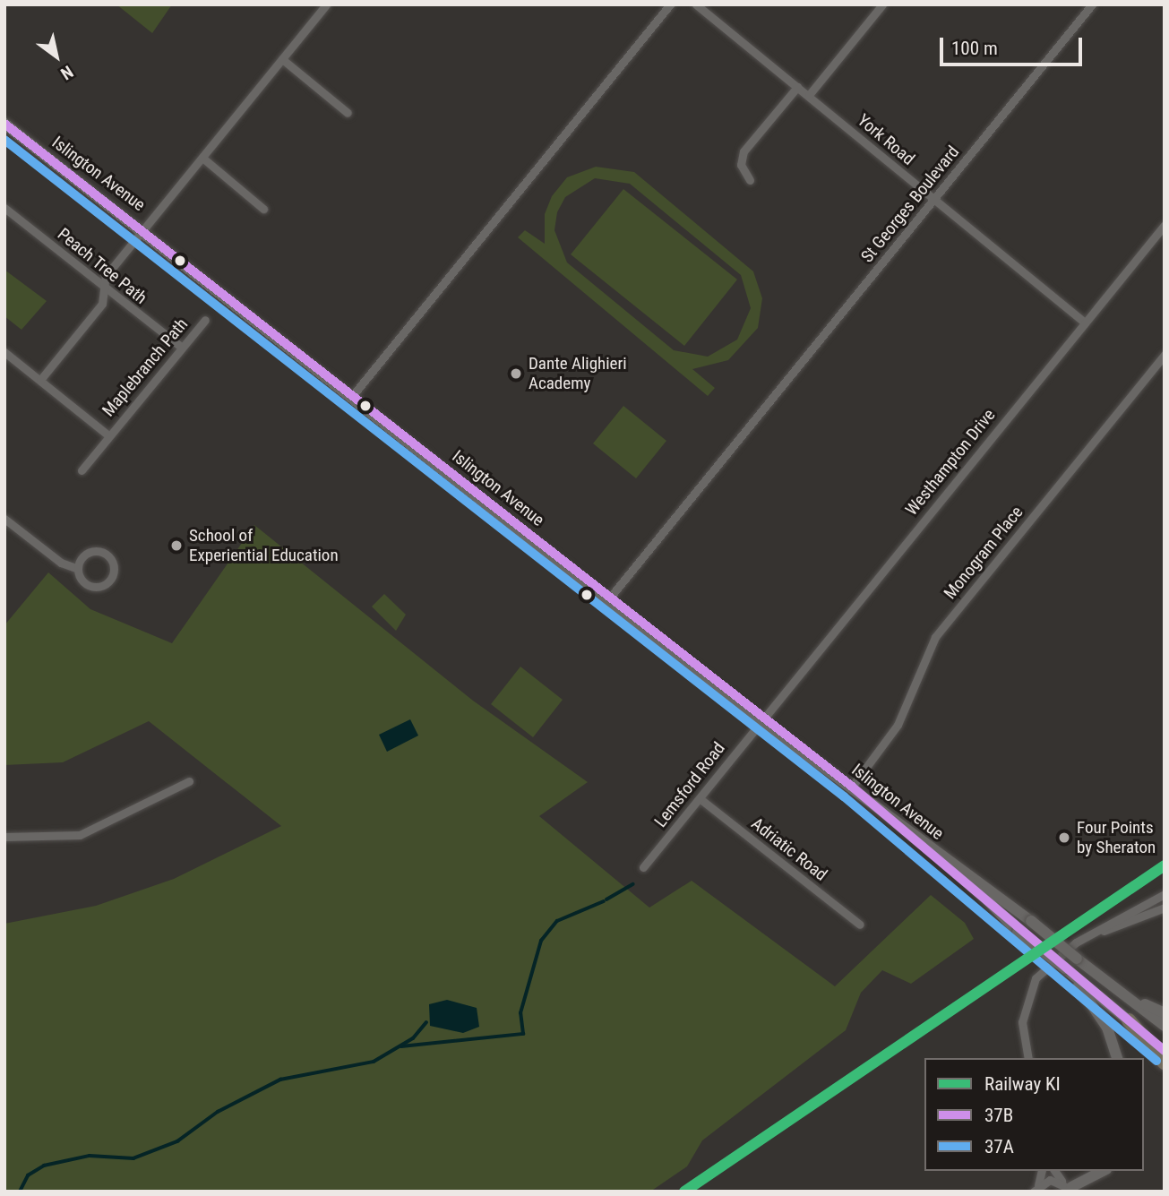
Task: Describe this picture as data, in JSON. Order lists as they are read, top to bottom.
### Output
{
  "streets": {
    "main road": ["Islington Avenue"],
    "street": [
      "York Road",
      "St Georges Boulevard",
      "Peach Tree Path",
      "Maplebranch Path",
      "Westhampton Drive",
      "Monogram Place",
      "Lemsford Road",
      "Adriatic Road"
    ]
  },
  "crossings": [
    ["York Road", "St Georges Boulevard"],
    ["York Road", "Westhampton Drive"],
    ["Islington Avenue", "St Georges Boulevard"],
    ["Islington Avenue", "Westhampton Drive"],
    ["Islington Avenue", "Monogram Place"],
    ["Islington Avenue", "Lemsford Road"],
    ["Peach Tree Path", "Maplebranch Path"],
    ["Westhampton Drive", "Lemsford Road"],
    ["Lemsford Road", "Adriatic Road"]
  ],
  "places": ["Dante Alighieri Academy", "School of Experiential Education", "Four Points by Sheraton"],
  "lines": ["transit line 37B", "transit line 37A", "rail line KI"],
  "legend": ["Railway KI", "37B", "37A"],
  "scale_bar": "100 m",
  "north": "bottom right"
}
